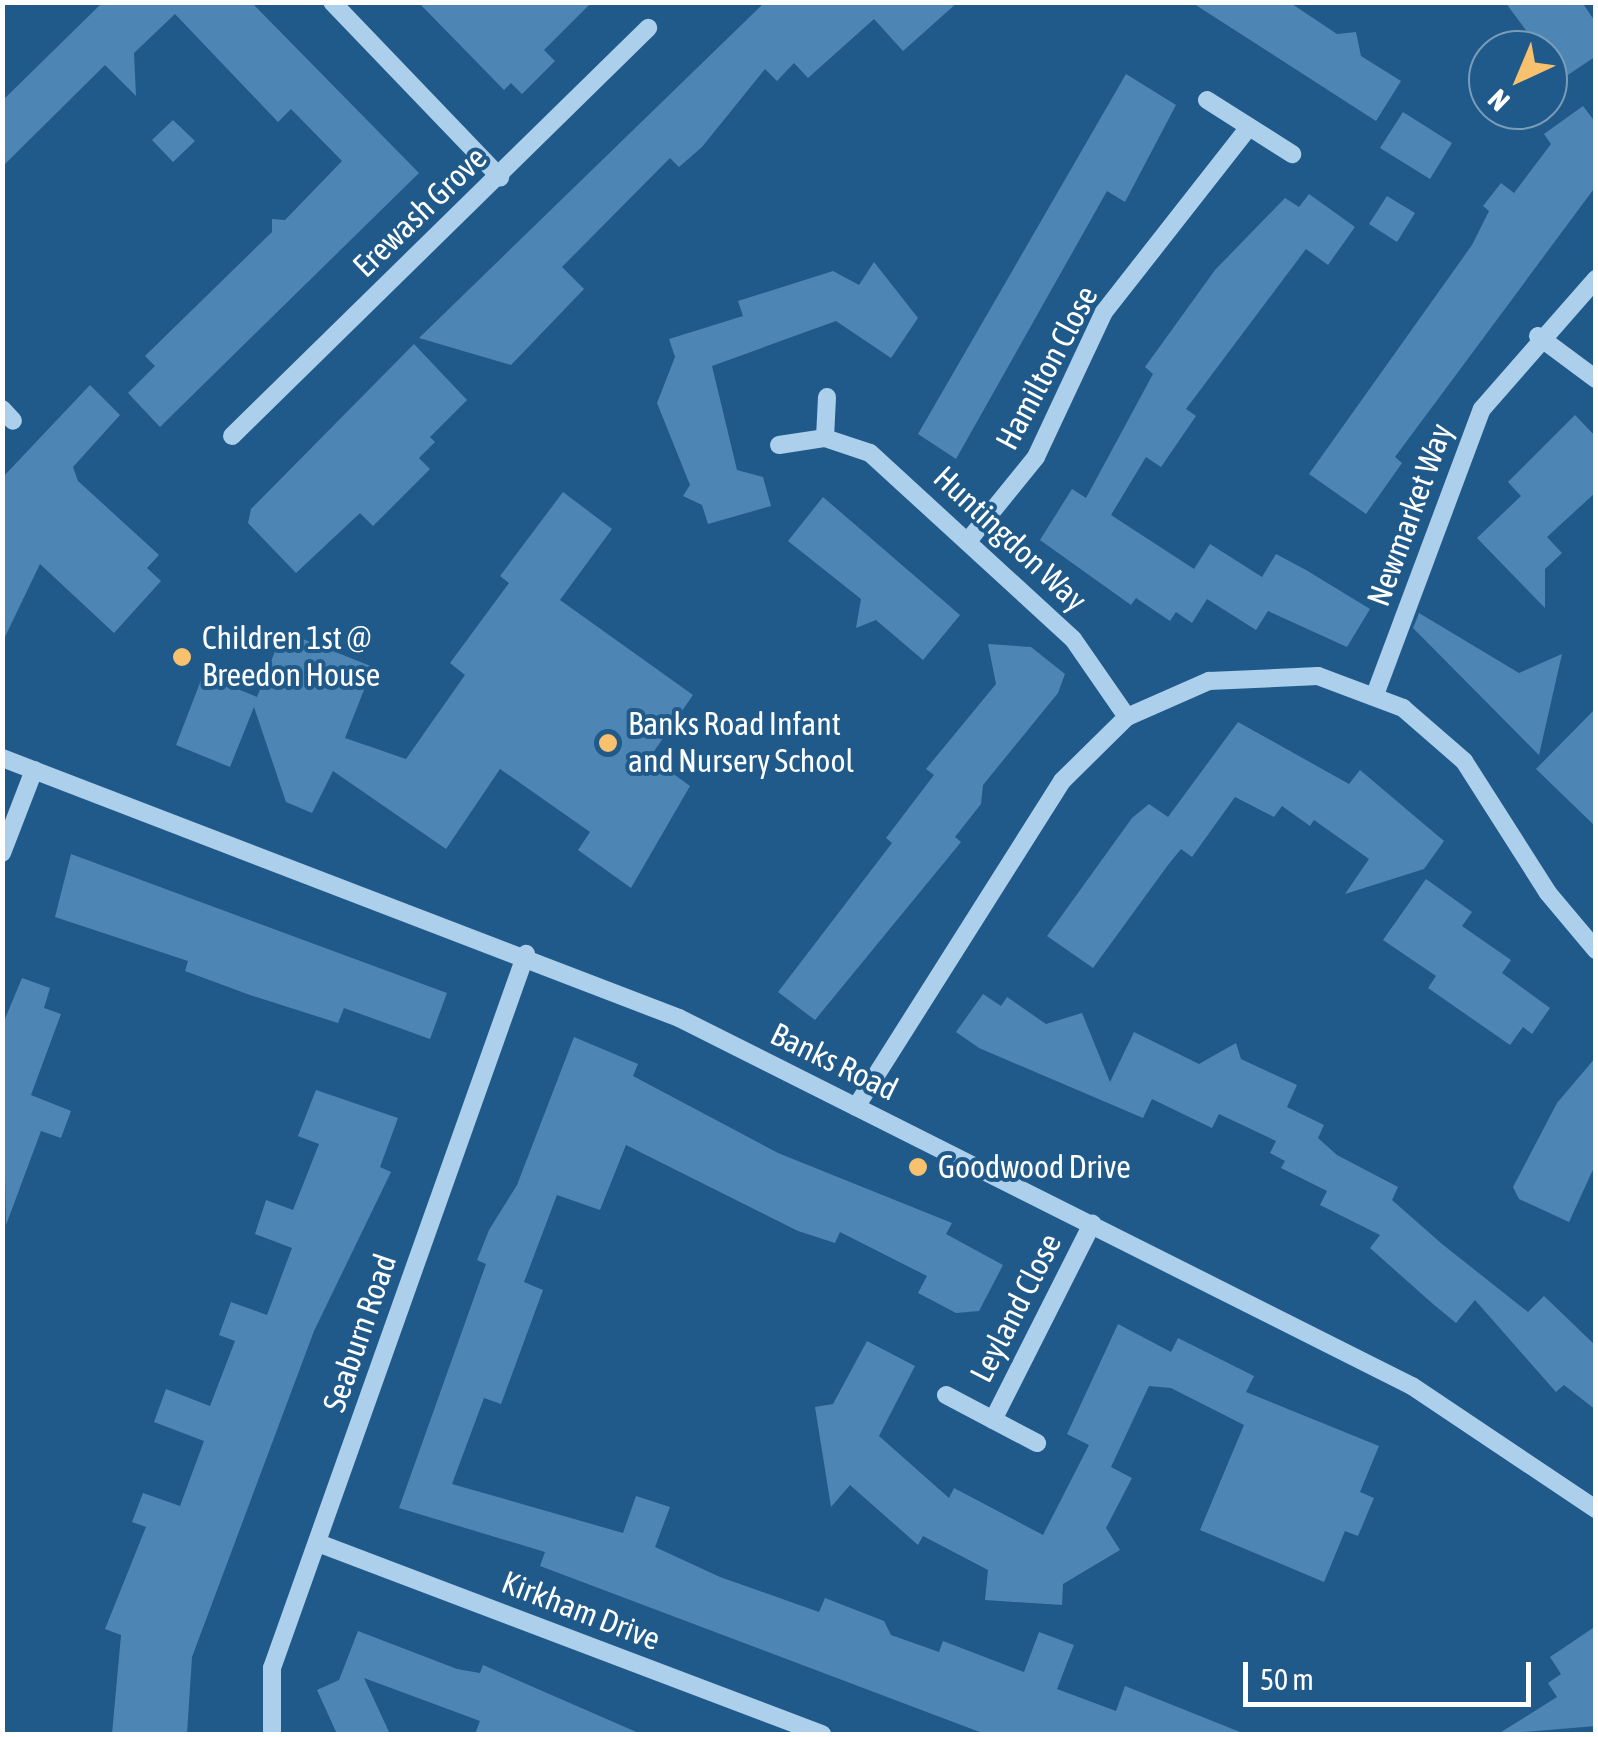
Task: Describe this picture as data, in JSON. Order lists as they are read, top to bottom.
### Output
{
  "streets": {
    "street": [
      "Erewash Grove",
      "Hamilton Close",
      "Newmarket Way",
      "Huntingdon Way",
      "Banks Road",
      "Leyland Close",
      "Seaburn Road",
      "Kirkham Drive"
    ]
  },
  "crossings": [
    ["Hamilton Close", "Huntingdon Way"],
    ["Banks Road", "Leyland Close"],
    ["Banks Road", "Seaburn Road"],
    ["Seaburn Road", "Kirkham Drive"]
  ],
  "places": ["Children 1st @ Breedon House", "Banks Road Infant and Nursery School", "Goodwood Drive"],
  "scale_bar": "50 m",
  "north": "bottom left"
}
